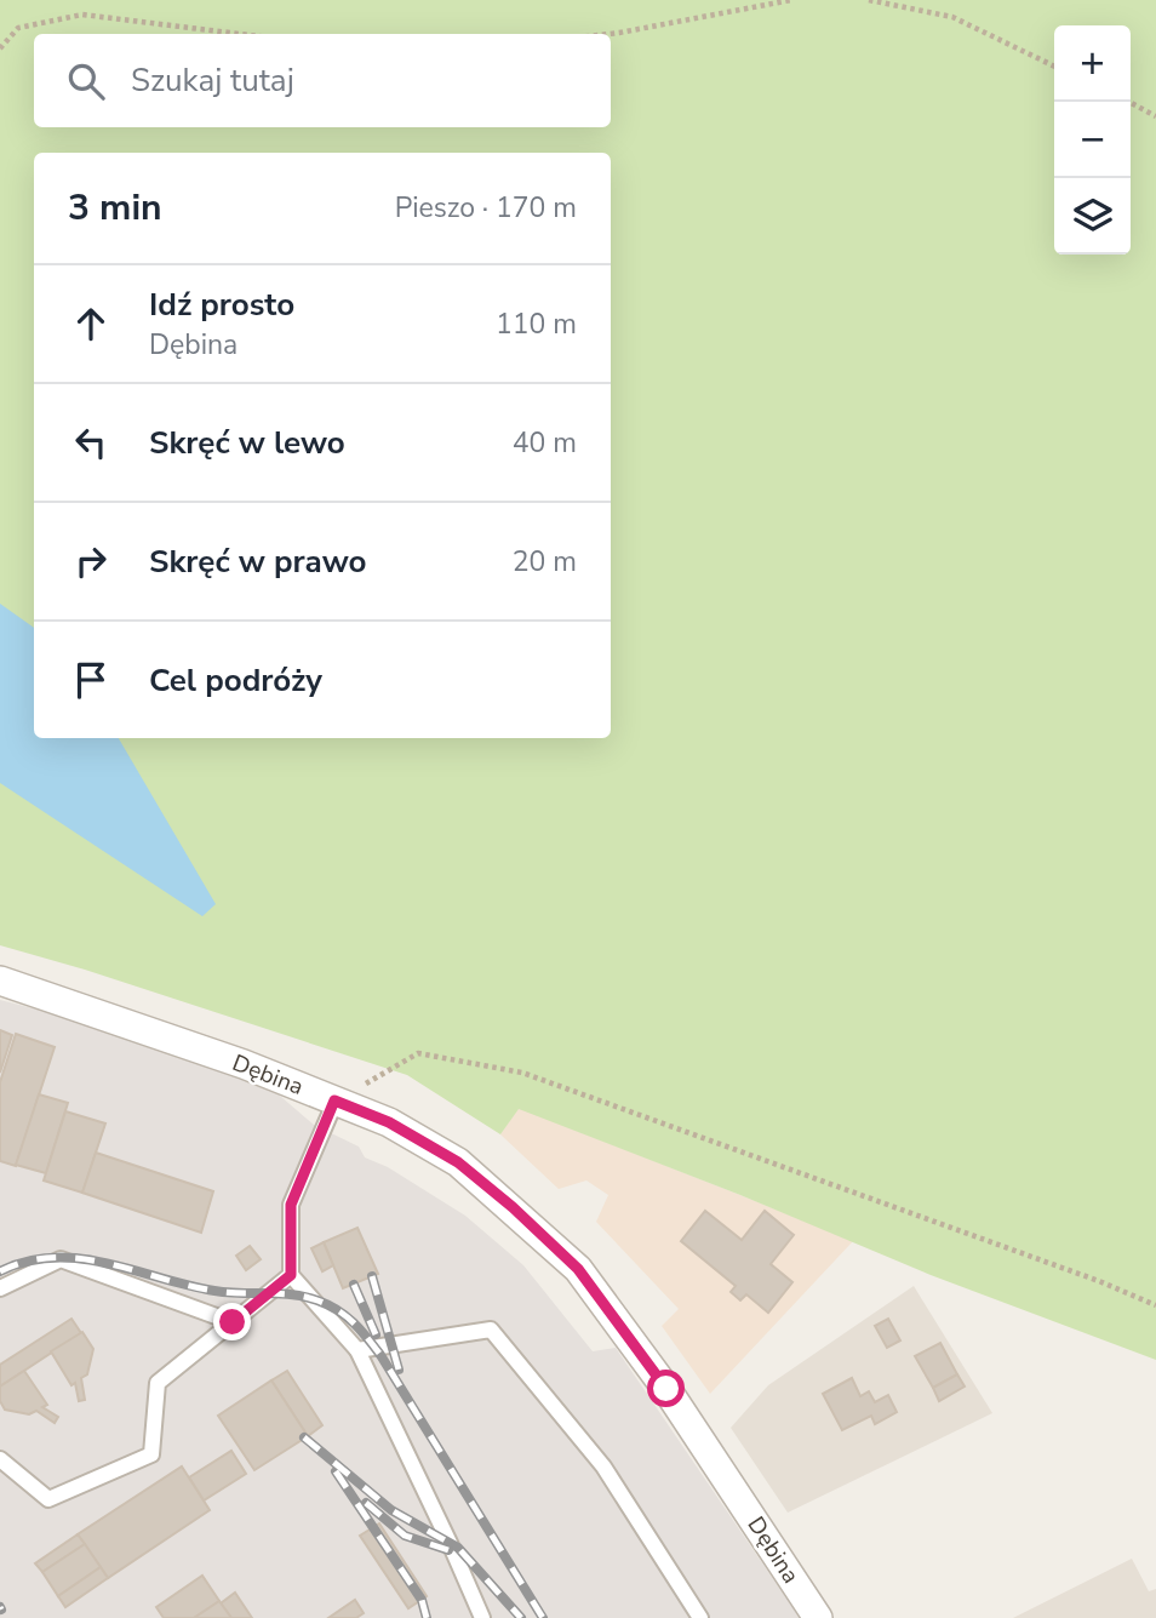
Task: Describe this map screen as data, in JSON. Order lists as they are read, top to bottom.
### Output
{
  "streets": {
    "street": ["Dębina"]
  },
  "page": {
    "map_buttons": ["+", "−"],
    "search": "Szukaj tutaj",
    "heading": ["3 min", "Pieszo · 170 m"],
    "list": [
      ["Idź prosto", "Dębina", "110 m"],
      ["Skręć w lewo", "40 m"],
      ["Skręć w prawo", "20 m"],
      "Cel podróży"
    ]
  }
}
